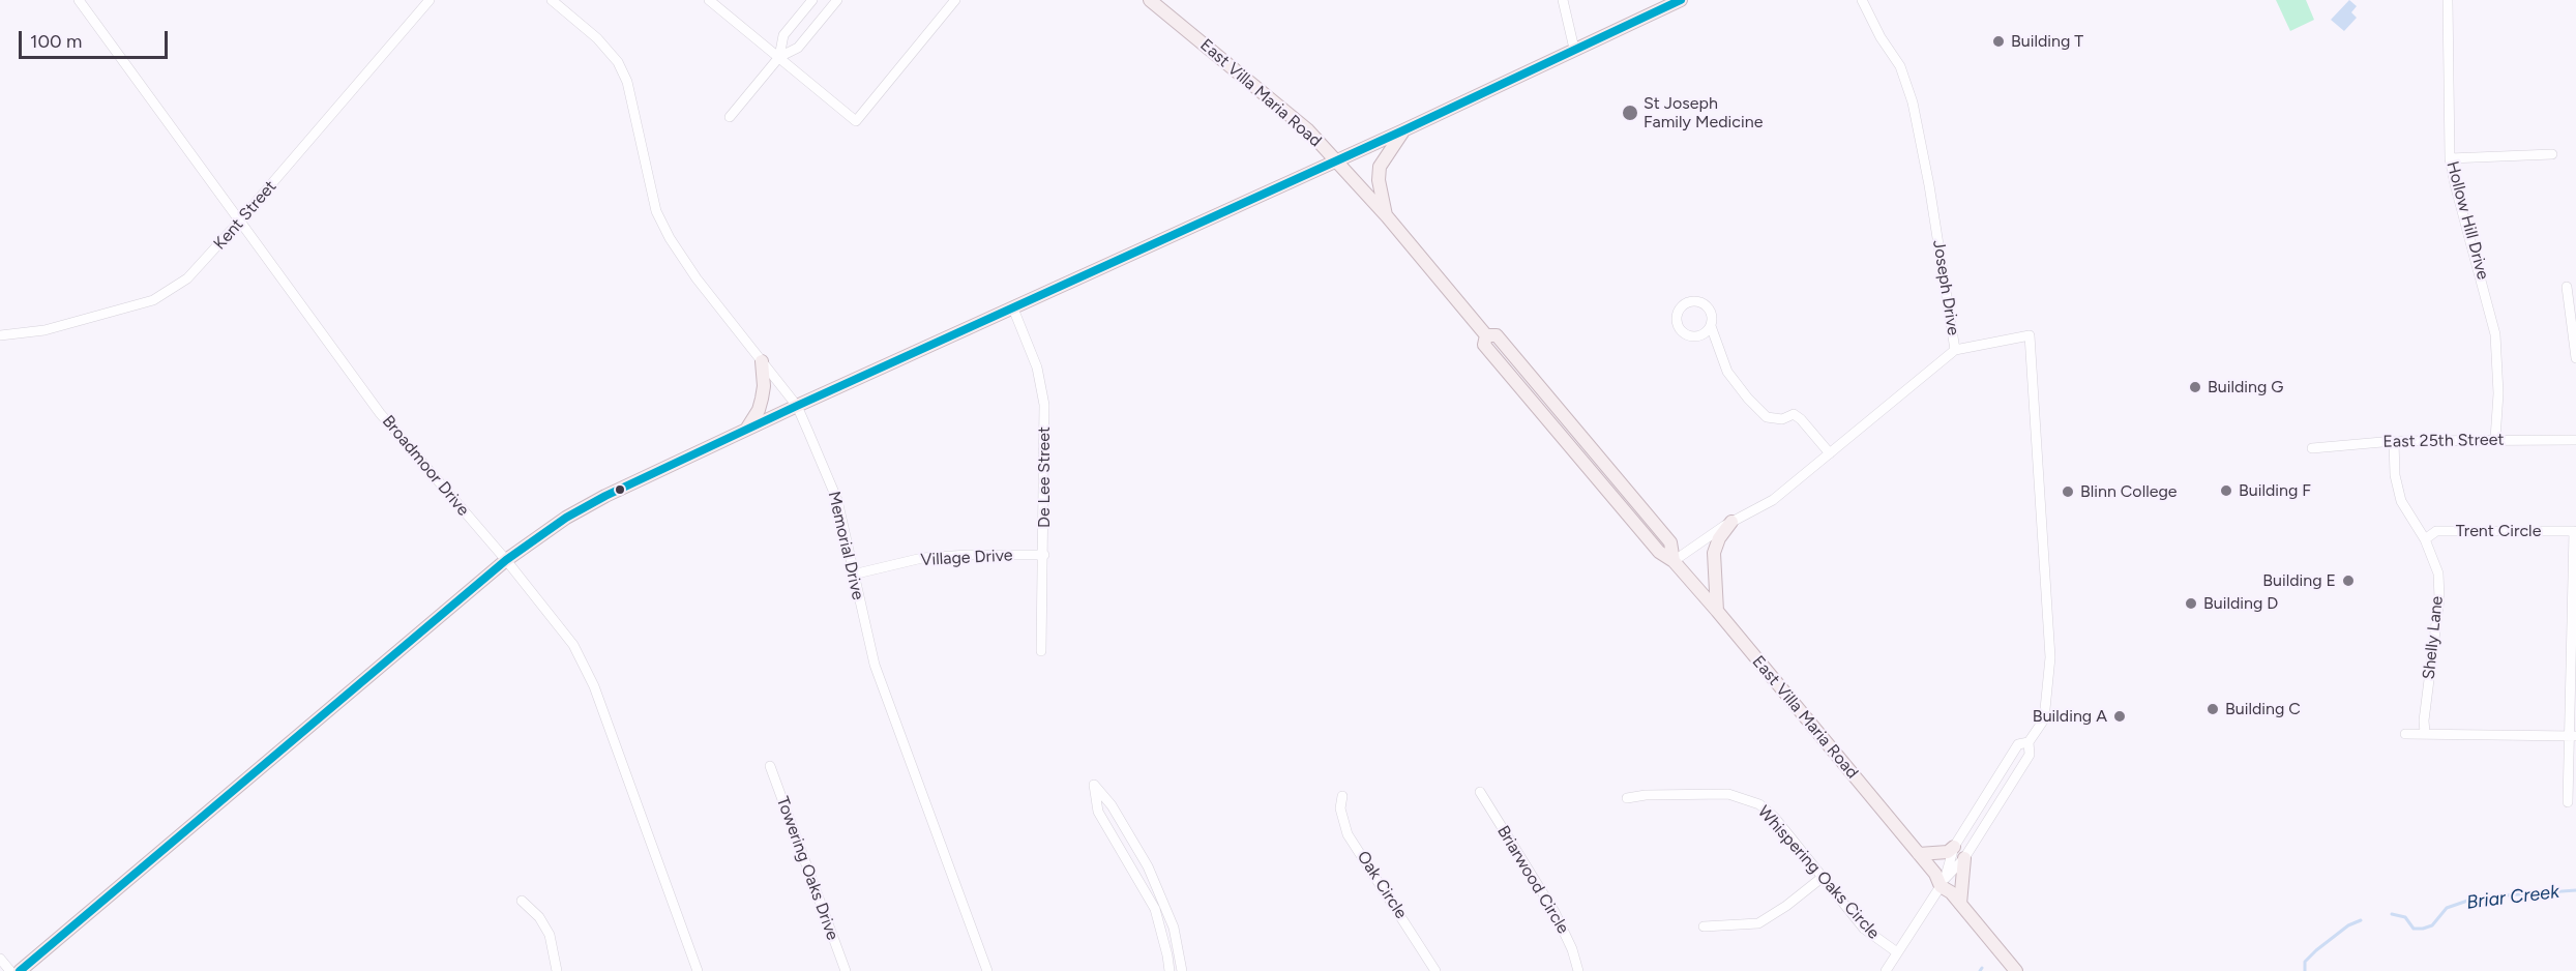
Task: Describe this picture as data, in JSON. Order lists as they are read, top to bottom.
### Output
{
  "streets": {
    "main road": ["East Villa Maria Road"],
    "street": [
      "Kent Street",
      "Hollow Hill Drive",
      "Joseph Drive",
      "East 25th Street",
      "Broadmoor Drive",
      "De Lee Street",
      "Trent Circle",
      "Memorial Drive",
      "Village Drive",
      "Shelly Lane",
      "Towering Oaks Drive",
      "Whispering Oaks Circle",
      "Briarwood Circle",
      "Oak Circle"
    ]
  },
  "crossings": [
    ["East Villa Maria Road", "Joseph Drive"],
    ["Kent Street", "Broadmoor Drive"],
    ["Hollow Hill Drive", "East 25th Street"],
    ["East 25th Street", "Shelly Lane"],
    ["De Lee Street", "Village Drive"],
    ["Trent Circle", "Shelly Lane"],
    ["Memorial Drive", "Village Drive"]
  ],
  "water": ["Briar Creek"],
  "places": [
    "Building T",
    "St Joseph Family Medicine",
    "Building G",
    "Building F",
    "Blinn College",
    "Building E",
    "Building D",
    "Building C",
    "Building A"
  ],
  "scale_bar": "100 m"
}
